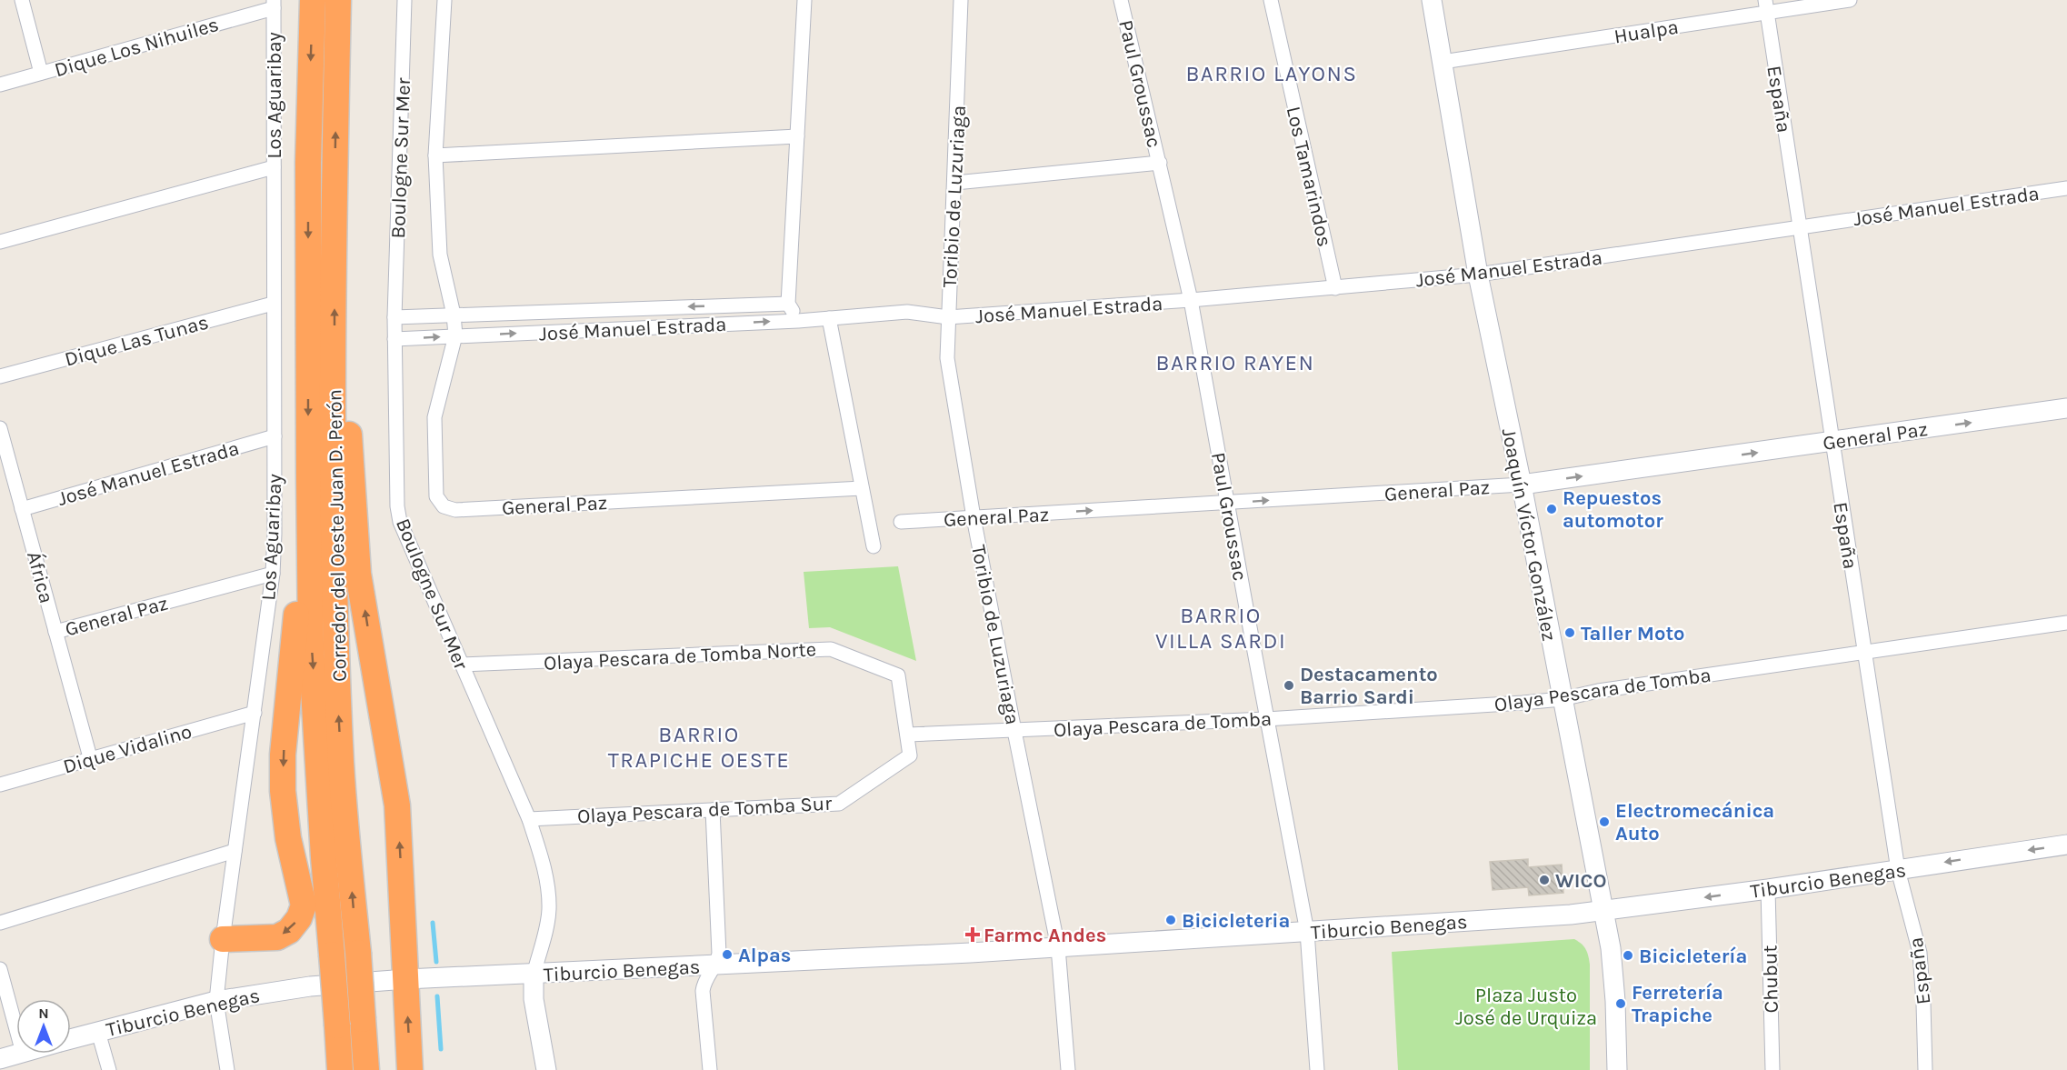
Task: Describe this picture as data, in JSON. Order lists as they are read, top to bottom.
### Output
{
  "streets": {
    "highway": ["Corredor del Oeste Juan D. Perón"],
    "main road": [
      "Boulogne Sur Mer",
      "General Paz",
      "Joaquín Víctor González",
      "Tiburcio Benegas"
    ],
    "street": [
      "Hualpa",
      "Dique Los Nihuiles",
      "Paul Groussac",
      "Los Aguaribay",
      "España",
      "Los Tamarindos",
      "Toribio de Luzuriaga",
      "José Manuel Estrada",
      "Dique Las Tunas",
      "África",
      "Olaya Pescara de Tomba Norte",
      "Olaya Pescara de Tomba",
      "Dique Vidalino",
      "Olaya Pescara de Tomba Sur",
      "Chubut"
    ]
  },
  "crossings": [
    ["Hualpa", "España"],
    ["Hualpa", "Joaquín Víctor González"],
    ["Dique Los Nihuiles", "Los Aguaribay"],
    ["Paul Groussac", "José Manuel Estrada"],
    ["Paul Groussac", "General Paz"],
    ["Paul Groussac", "Olaya Pescara de Tomba"],
    ["Paul Groussac", "Tiburcio Benegas"],
    ["Los Aguaribay", "José Manuel Estrada"],
    ["Los Aguaribay", "Dique Las Tunas"],
    ["Los Aguaribay", "General Paz"],
    ["Los Aguaribay", "Dique Vidalino"],
    ["Los Aguaribay", "Tiburcio Benegas"],
    ["España", "José Manuel Estrada"],
    ["España", "General Paz"],
    ["España", "Olaya Pescara de Tomba"],
    ["España", "Tiburcio Benegas"],
    ["Boulogne Sur Mer", "José Manuel Estrada"],
    ["Boulogne Sur Mer", "Olaya Pescara de Tomba Norte"],
    ["Boulogne Sur Mer", "Olaya Pescara de Tomba Sur"],
    ["Boulogne Sur Mer", "Tiburcio Benegas"],
    ["Los Tamarindos", "José Manuel Estrada"],
    ["Toribio de Luzuriaga", "José Manuel Estrada"],
    ["Toribio de Luzuriaga", "General Paz"],
    ["Toribio de Luzuriaga", "Olaya Pescara de Tomba"],
    ["Toribio de Luzuriaga", "Tiburcio Benegas"],
    ["José Manuel Estrada", "General Paz"],
    ["José Manuel Estrada", "Joaquín Víctor González"],
    ["José Manuel Estrada", "África"],
    ["General Paz", "Joaquín Víctor González"],
    ["General Paz", "África"],
    ["Joaquín Víctor González", "Olaya Pescara de Tomba"],
    ["Joaquín Víctor González", "Tiburcio Benegas"],
    ["África", "Dique Vidalino"],
    ["Olaya Pescara de Tomba Norte", "Olaya Pescara de Tomba"],
    ["Olaya Pescara de Tomba Norte", "Olaya Pescara de Tomba Sur"],
    ["Olaya Pescara de Tomba", "Olaya Pescara de Tomba Sur"],
    ["Tiburcio Benegas", "Chubut"]
  ],
  "one_way": ["General Paz"],
  "districts": [
    "BARRIO LAYONS",
    "BARRIO RAYEN",
    "BARRIO VILLA SARDI",
    "BARRIO TRAPICHE OESTE"
  ],
  "parks": ["Plaza Justo José de Urquiza"],
  "places": {
    "other": [
      "Repuestos automotor",
      "Taller Moto",
      "Destacamento Barrio Sardi",
      "Electromecánica Auto",
      "WICO",
      "Bicicleteria",
      "Alpas",
      "Bicicletería",
      "Ferretería Trapiche"
    ],
    "health": ["Farmc Andes"]
  },
  "north": "top"
}
